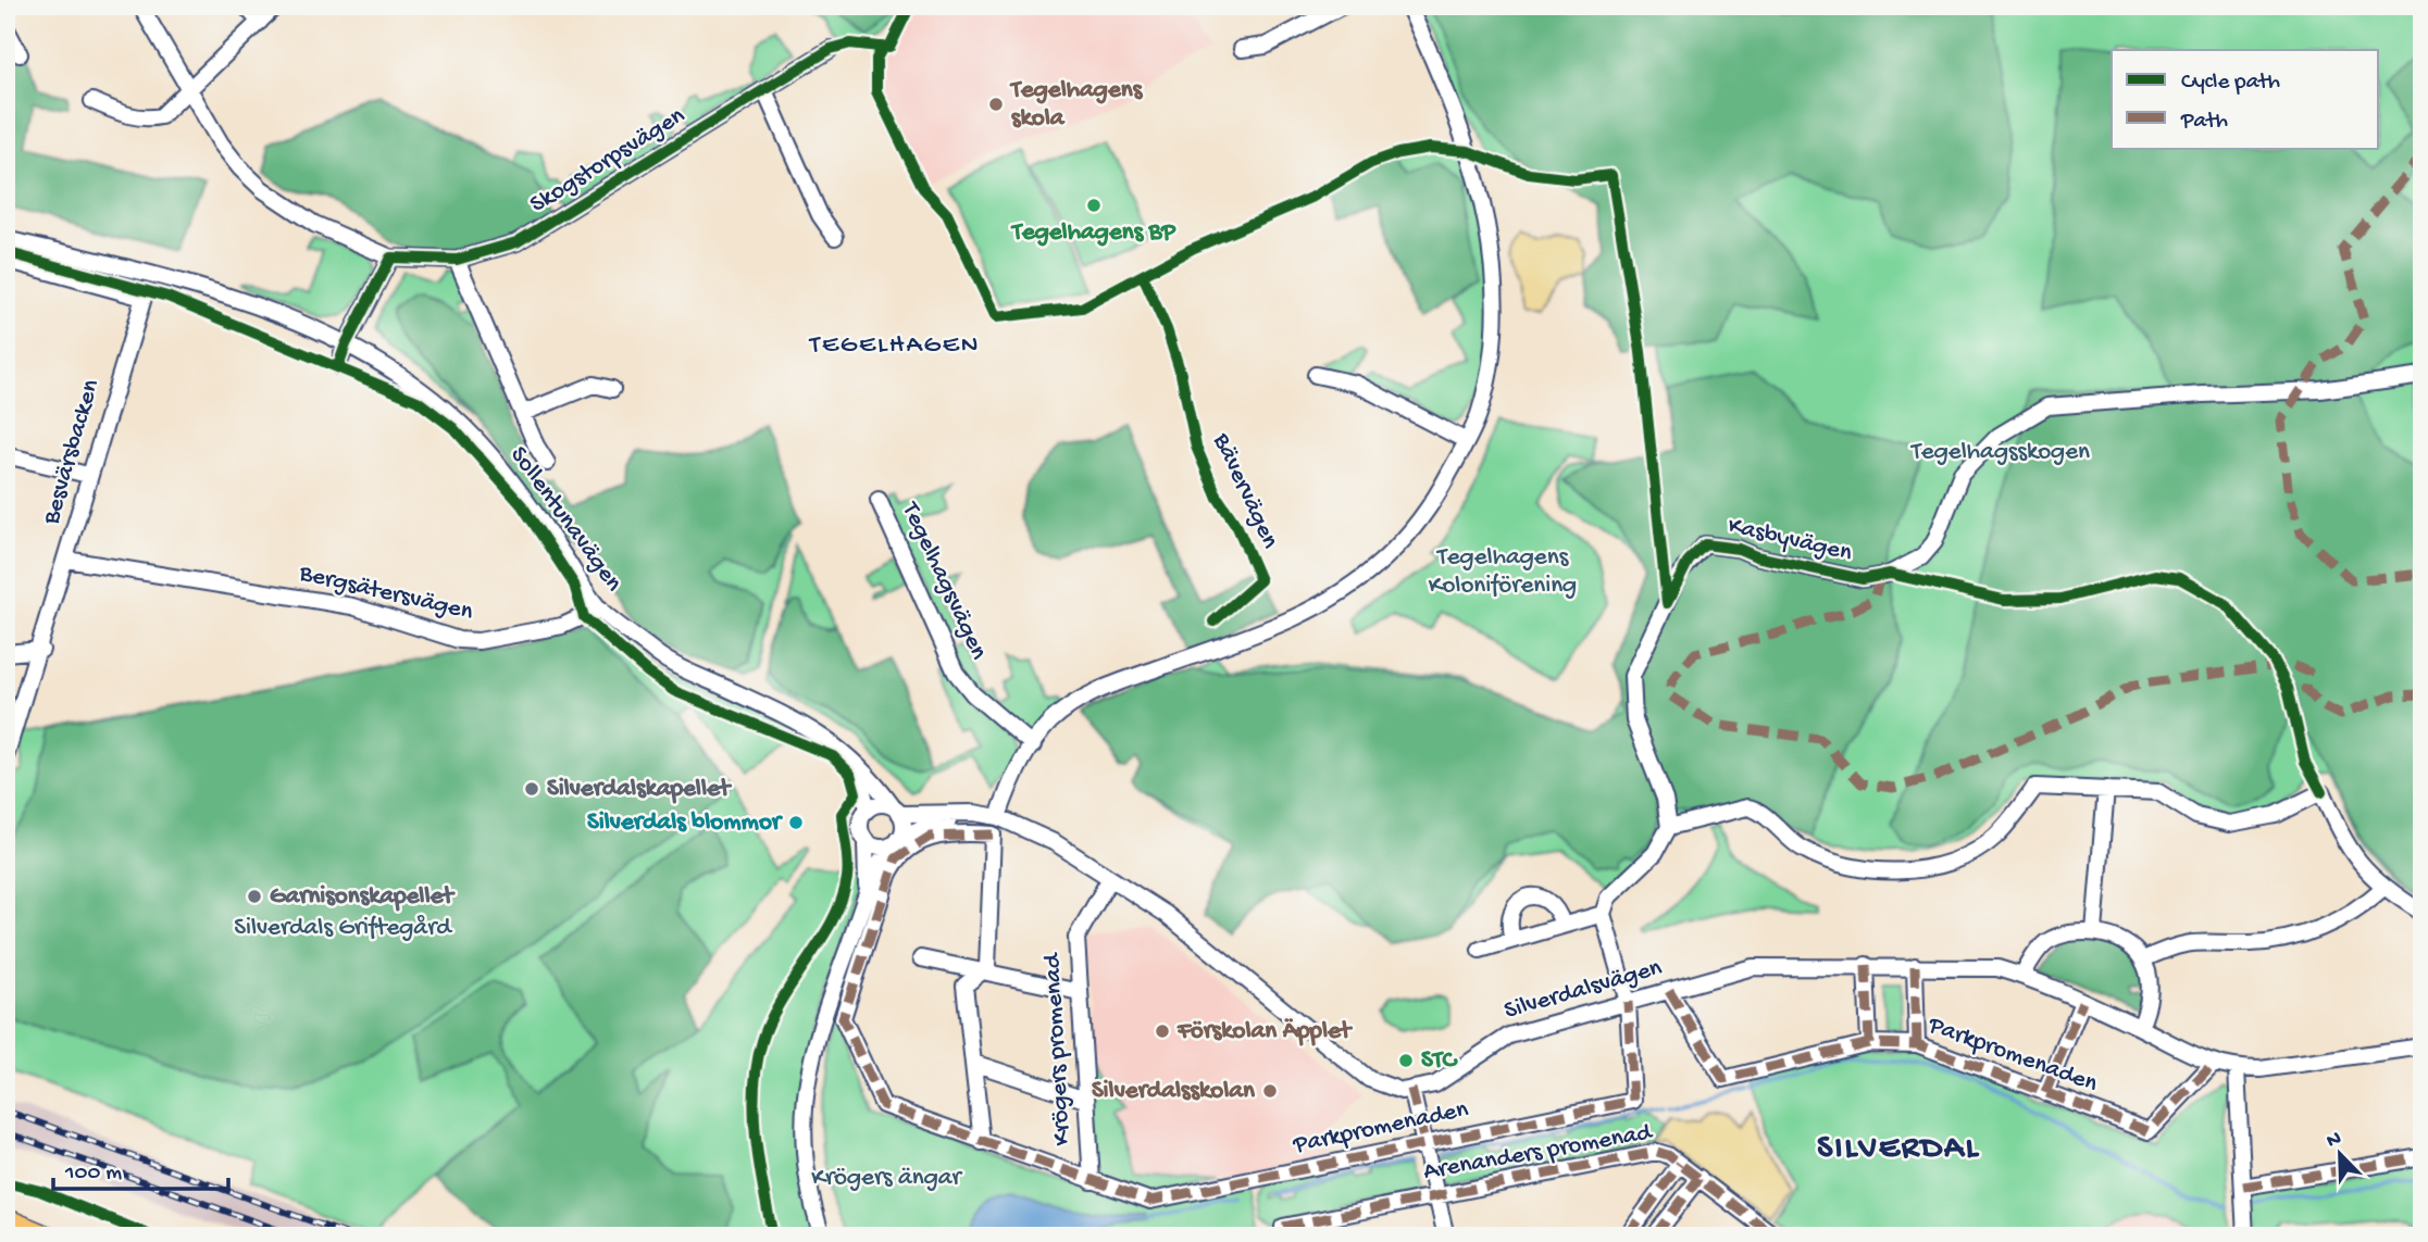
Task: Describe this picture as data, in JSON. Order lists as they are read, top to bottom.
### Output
{
  "streets": {
    "street": [
      "Skogstorpsvägen",
      "Besvärsbacken",
      "Sollentunavägen",
      "Kasbyvägen",
      "Tegelhagsvägen",
      "Bergsätersvägen",
      "Silverdalsvägen",
      "Krögers promenad",
      "Parkpromenaden",
      "Arenanders promenad"
    ],
    "cycle path": ["Bävervägen"]
  },
  "crossings": [
    ["Besvärsbacken", "Bergsätersvägen"],
    ["Sollentunavägen", "Bergsätersvägen"],
    ["Silverdalsvägen", "Parkpromenaden"],
    ["Krögers promenad", "Parkpromenaden"]
  ],
  "districts": ["TEGELHAGEN", "SILVERDAL"],
  "parks": [
    "Tegelhagsskogen",
    "Tegelhagens Koloniförening",
    "Silverdals Griftegård",
    "Krögers ängar"
  ],
  "places": [
    "Tegelhagens skola",
    "Tegelhagens BP",
    "Silverdalskapellet",
    "Silverdals blommor",
    "Garnisonskapellet",
    "Förskolan Äpplet",
    "STC",
    "Silverdalsskolan"
  ],
  "legend": ["Cycle path", "Path"],
  "scale_bar": "100 m",
  "north": "top left"
}
